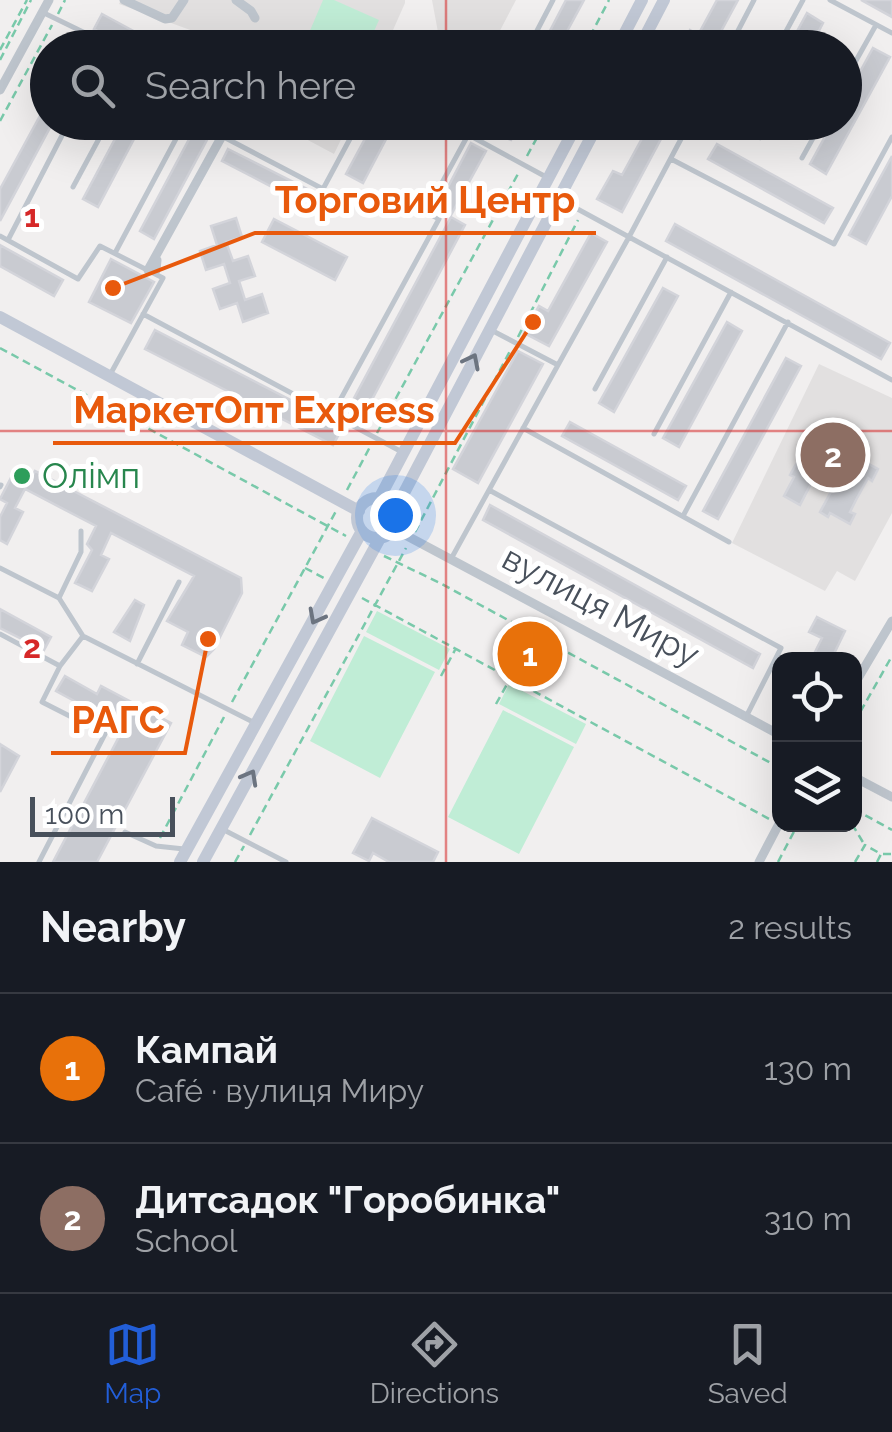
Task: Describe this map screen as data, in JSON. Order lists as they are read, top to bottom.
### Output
{
  "streets": {
    "street": ["вулиця Миру"]
  },
  "places": [
    "Торговий Центр",
    "МаркетОпт Express",
    "Олімп",
    "РАГС"
  ],
  "scale_bar": "100 m",
  "page": {
    "search": "Search here",
    "pins": ["2", "1"],
    "scale": "100 m",
    "heading": ["Nearby", "2 results"],
    "list": [
      {
        "mark": "1",
        "name": "Кампай",
        "note": "Café · вулиця Миру",
        "value": "130 m"
      },
      {
        "mark": "2",
        "name": "Дитсадок \"Горобинка\"",
        "note": "School",
        "value": "310 m"
      }
    ],
    "nav": ["Map", "Directions", "Saved"]
  },
  "grid": {
    "rows": ["1", "2"]
  }
}
